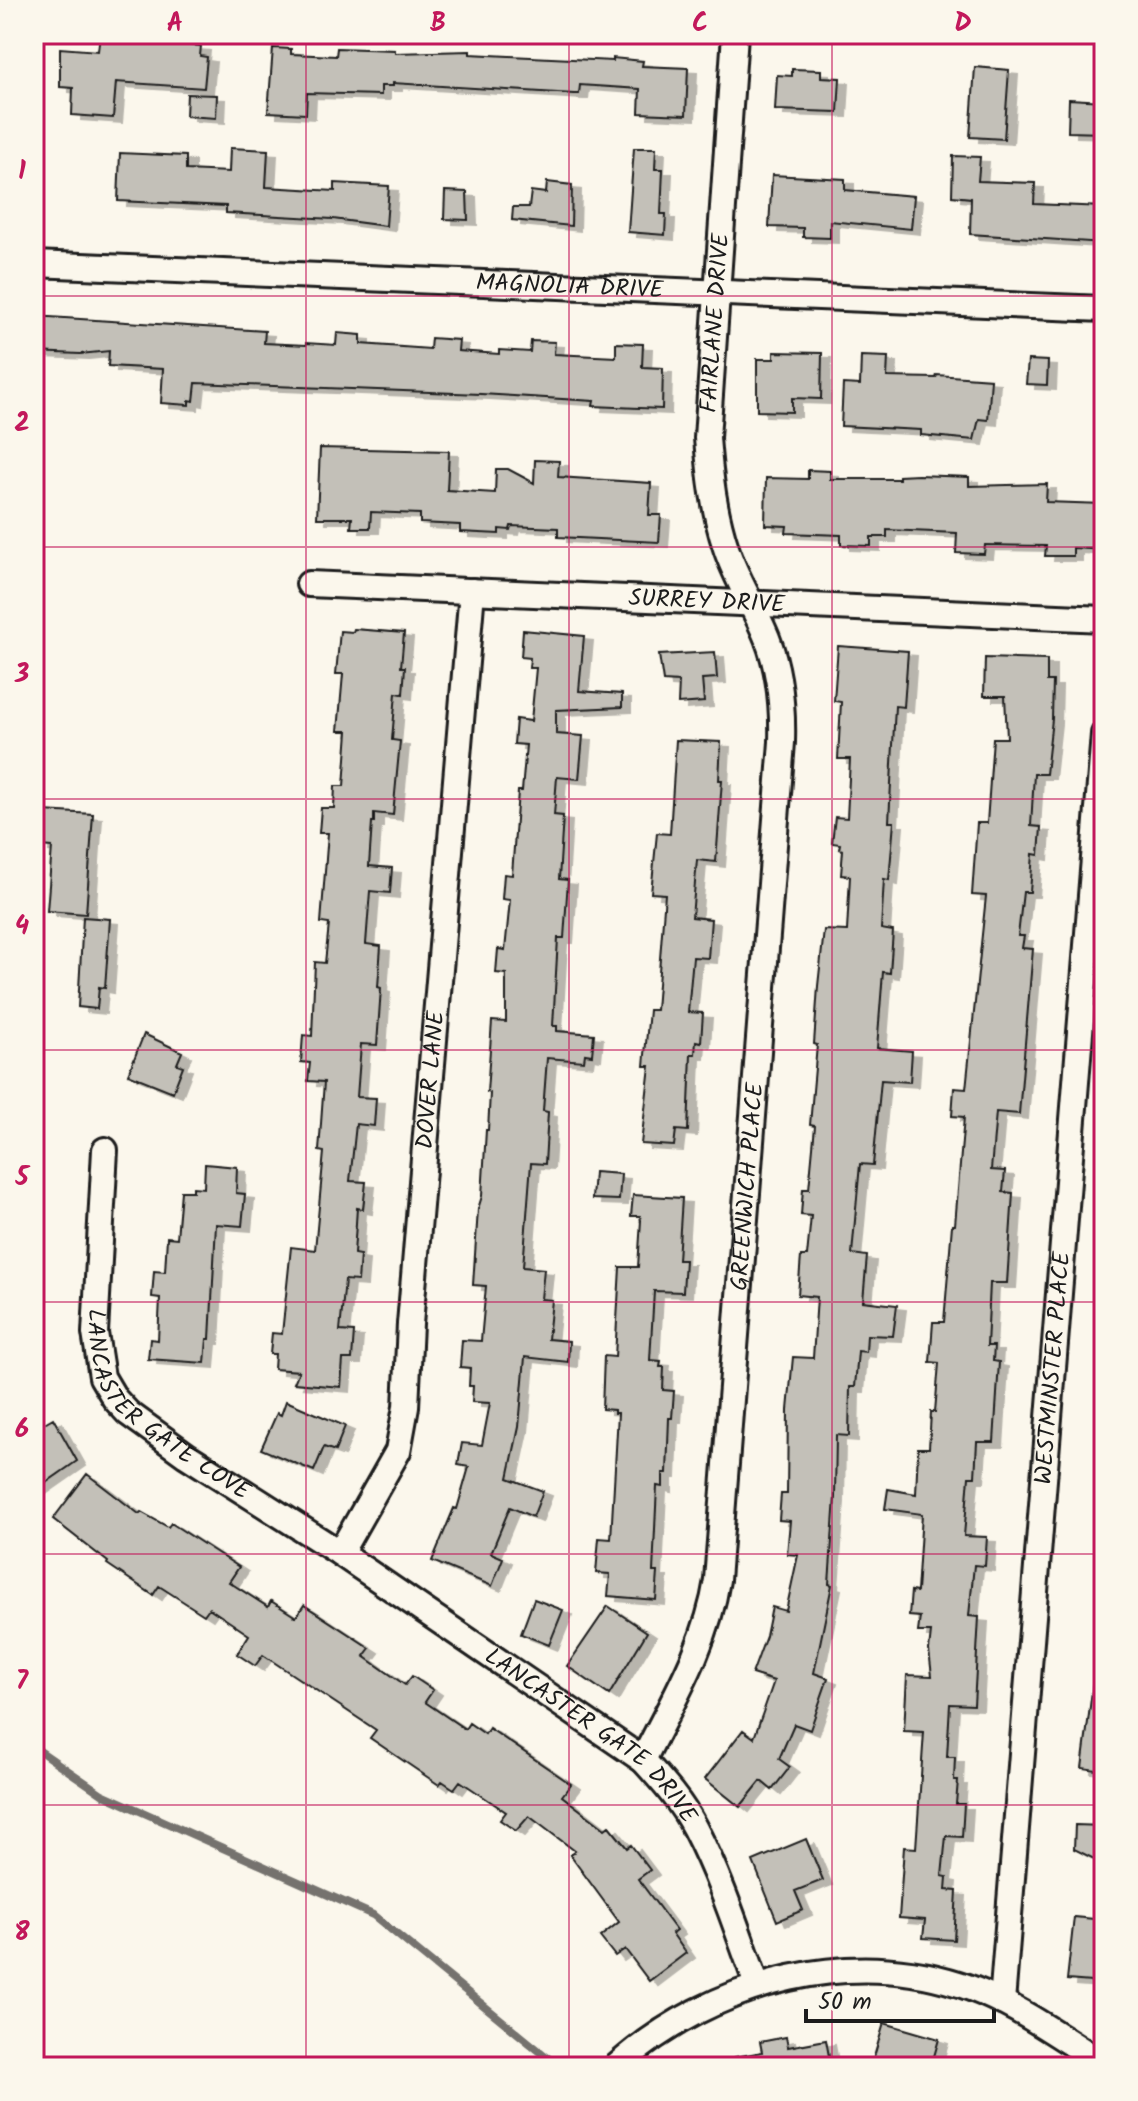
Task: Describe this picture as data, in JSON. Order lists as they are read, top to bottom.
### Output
{
  "streets": {
    "street": [
      "MAGNOLIA DRIVE",
      "FAIRLANE DRIVE",
      "SURREY DRIVE",
      "DOVER LANE",
      "GREENWICH PLACE",
      "WESTMINSTER PLACE",
      "LANCASTER GATE COVE",
      "LANCASTER GATE DRIVE"
    ]
  },
  "crossings": [
    ["MAGNOLIA DRIVE", "FAIRLANE DRIVE"],
    ["FAIRLANE DRIVE", "SURREY DRIVE"],
    ["FAIRLANE DRIVE", "GREENWICH PLACE"],
    ["SURREY DRIVE", "DOVER LANE"],
    ["SURREY DRIVE", "GREENWICH PLACE"],
    ["DOVER LANE", "LANCASTER GATE COVE"],
    ["DOVER LANE", "LANCASTER GATE DRIVE"],
    ["GREENWICH PLACE", "LANCASTER GATE DRIVE"],
    ["LANCASTER GATE COVE", "LANCASTER GATE DRIVE"]
  ],
  "scale_bar": "50 m",
  "grid": {
    "columns": [
      "A",
      "B",
      "C",
      "D"
    ],
    "rows": [
      "1",
      "2",
      "3",
      "4",
      "5",
      "6",
      "7",
      "8"
    ]
  }
}
